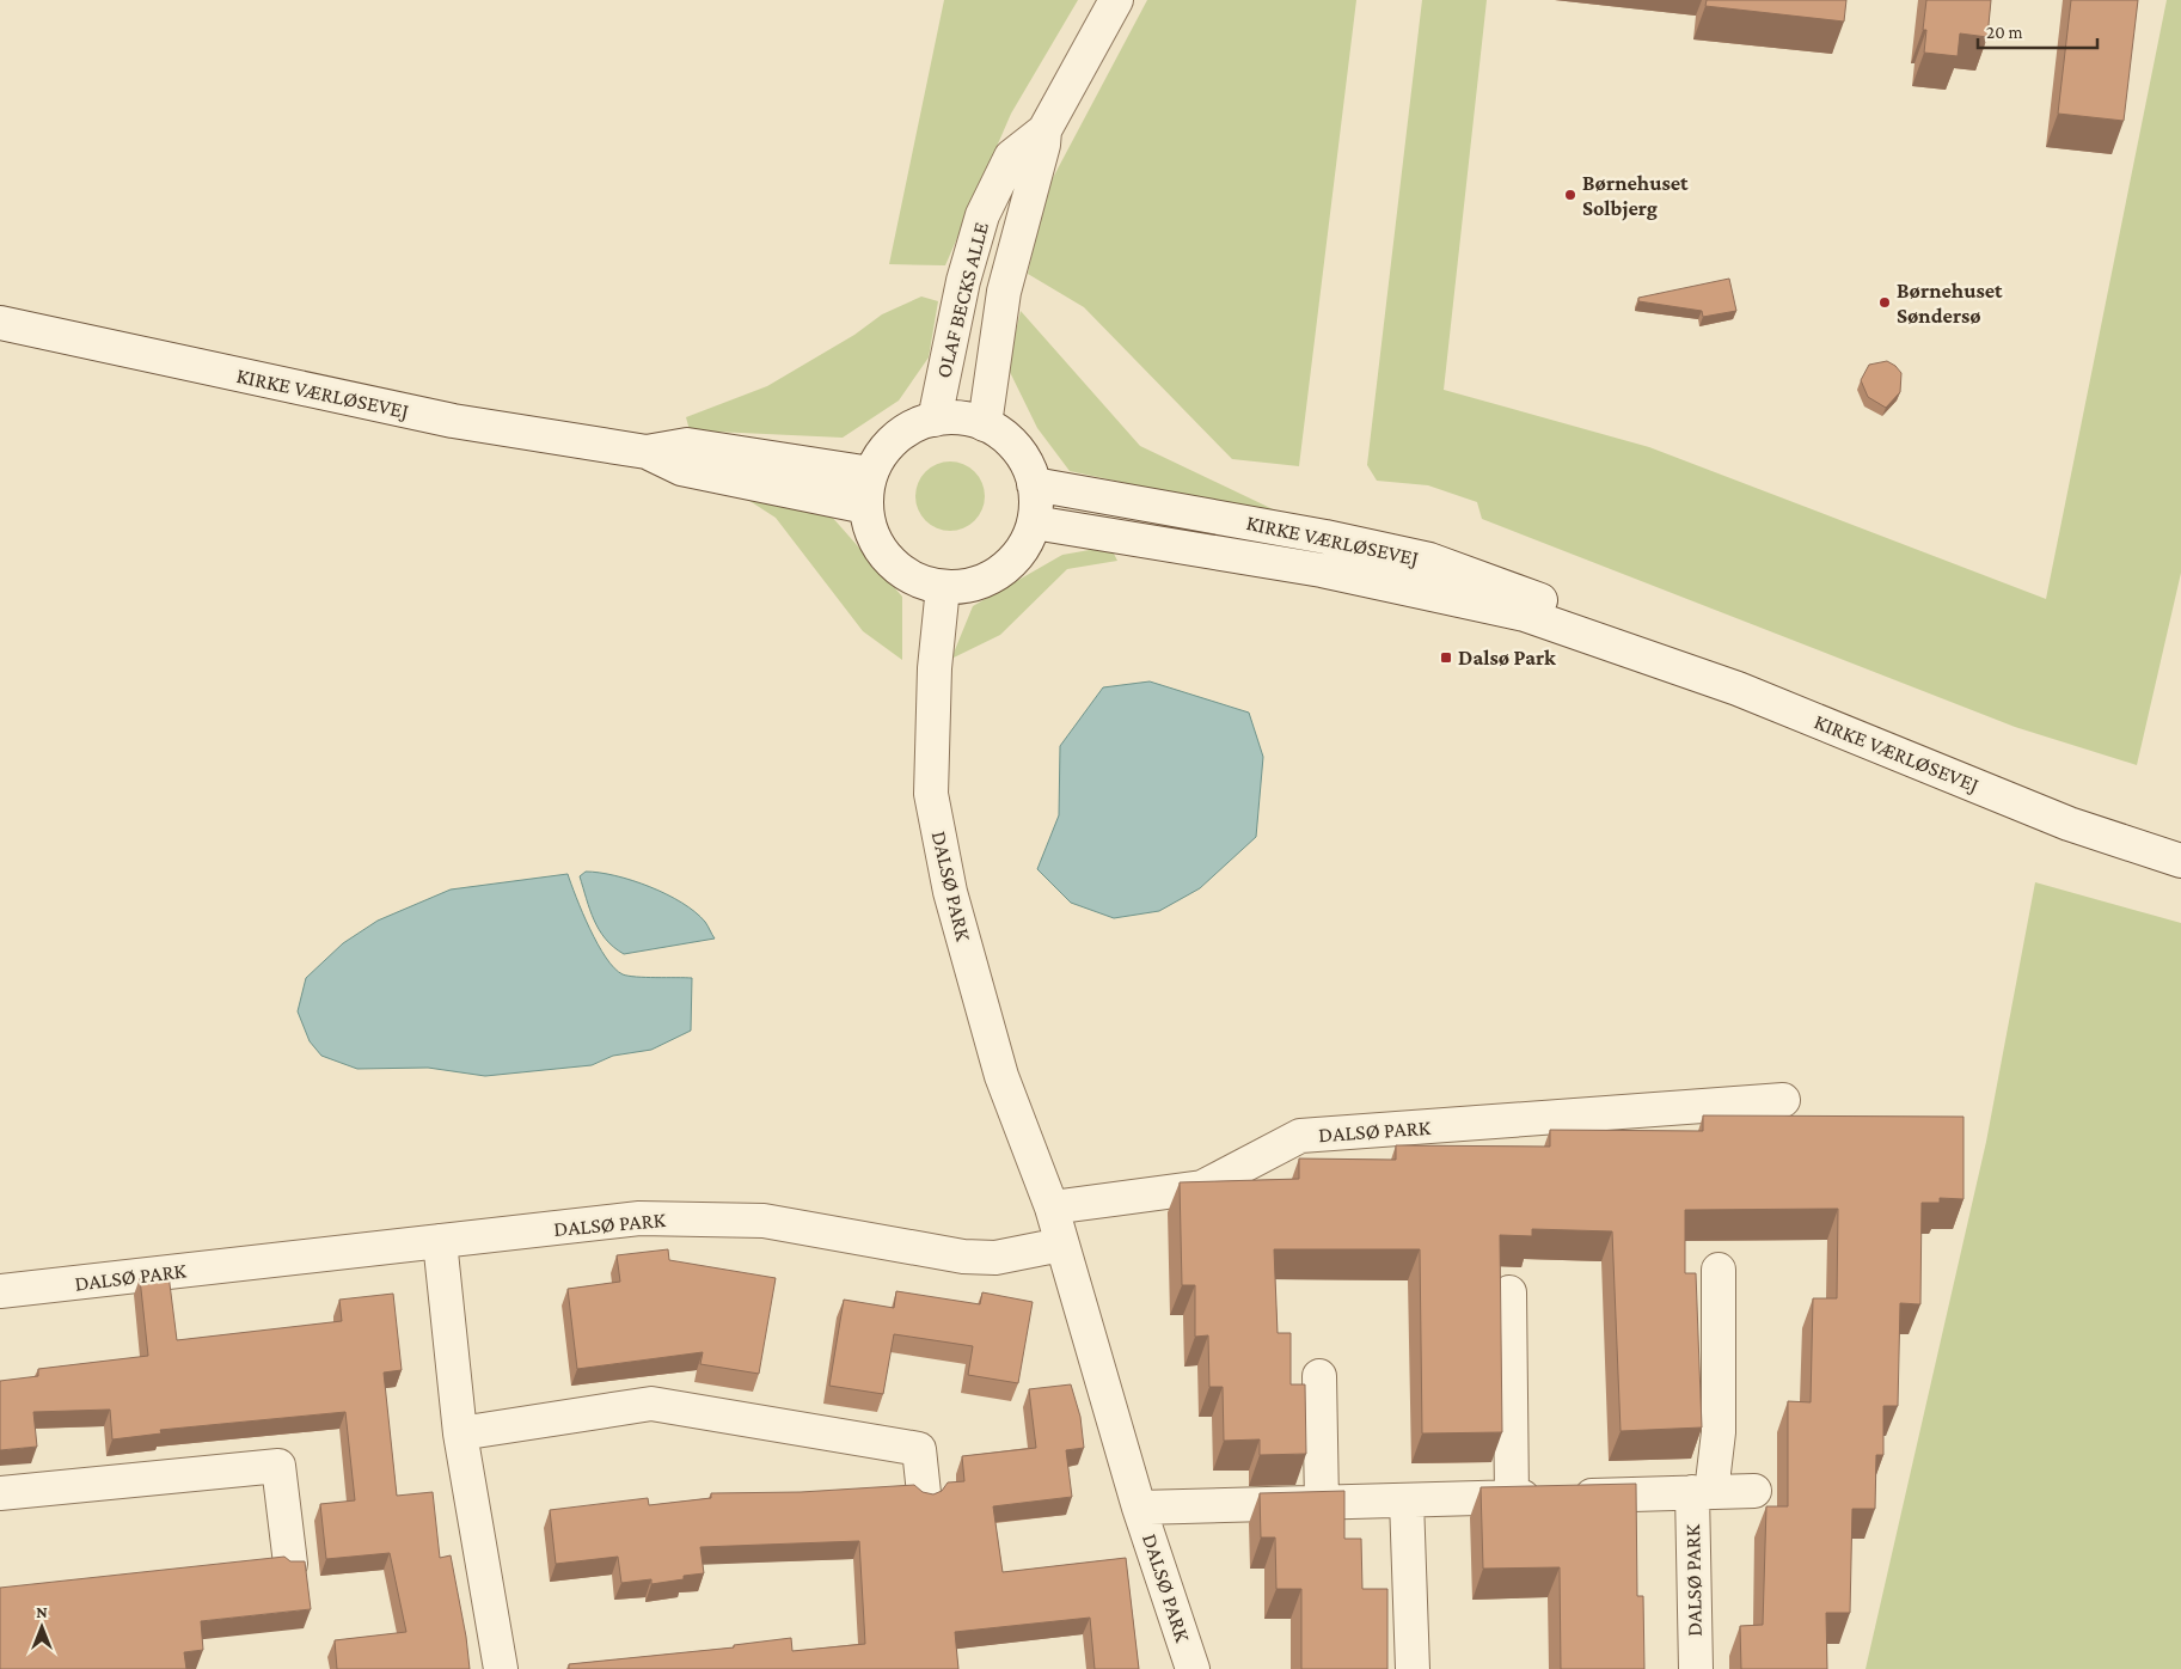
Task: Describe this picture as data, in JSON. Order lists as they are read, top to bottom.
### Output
{
  "streets": {
    "street": ["OLAF BECKS ALLE", "KIRKE VÆRLØSEVEJ", "DALSØ PARK"]
  },
  "crossings": [
    ["OLAF BECKS ALLE", "KIRKE VÆRLØSEVEJ"],
    ["OLAF BECKS ALLE", "DALSØ PARK"],
    ["KIRKE VÆRLØSEVEJ", "DALSØ PARK"]
  ],
  "places": {
    "other": ["Børnehuset Solbjerg", "Børnehuset Søndersø"],
    "transit": ["Dalsø Park"]
  },
  "scale_bar": "20 m",
  "north": "top"
}
